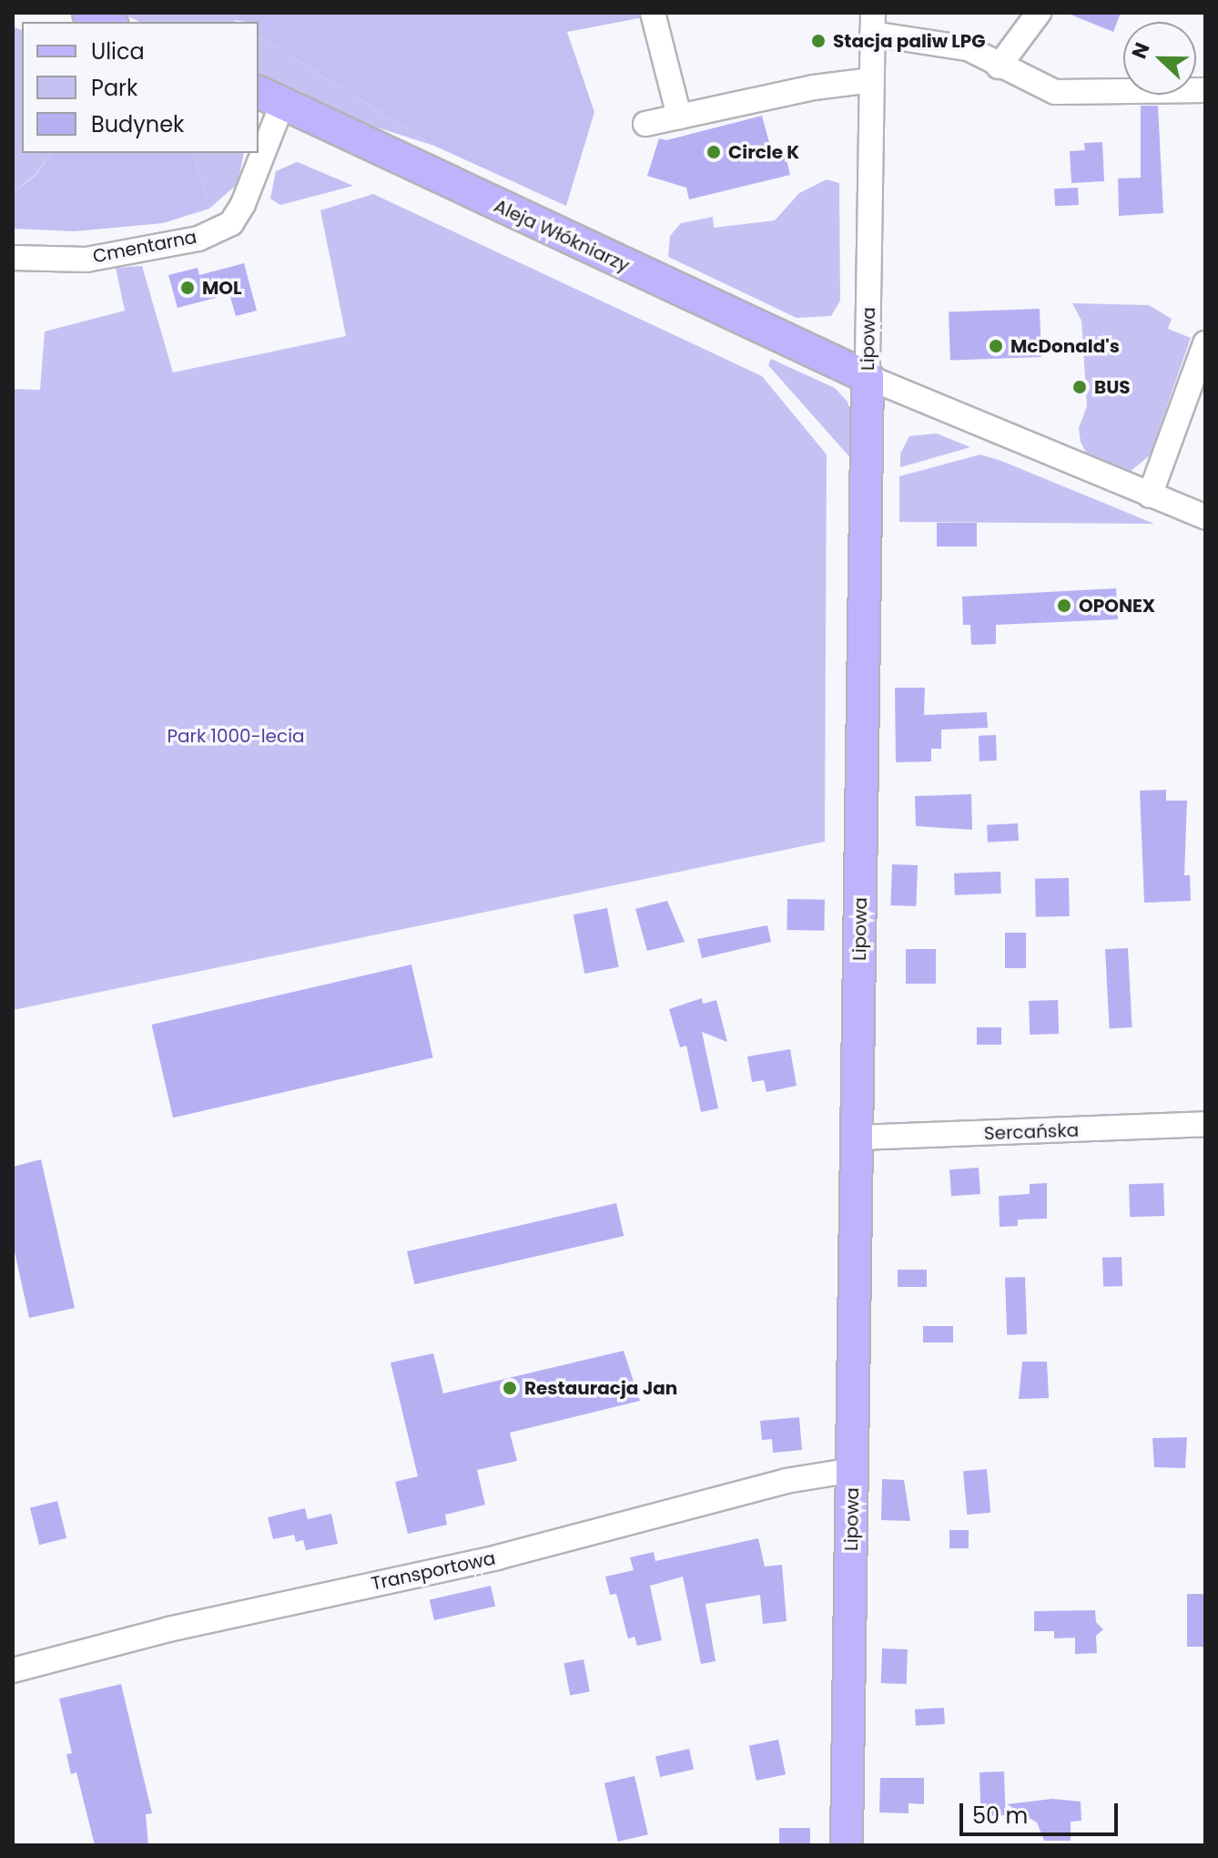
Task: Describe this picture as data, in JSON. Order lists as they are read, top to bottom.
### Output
{
  "streets": {
    "main road": ["Aleja Włókniarzy", "Lipowa"],
    "street": ["Cmentarna", "Sercańska", "Transportowa"]
  },
  "crossings": [
    ["Aleja Włókniarzy", "Cmentarna"],
    ["Aleja Włókniarzy", "Lipowa"],
    ["Lipowa", "Sercańska"],
    ["Lipowa", "Transportowa"]
  ],
  "parks": ["Park 1000-lecia"],
  "places": [
    "Stacja paliw LPG",
    "Circle K",
    "MOL",
    "McDonald's",
    "BUS",
    "OPONEX",
    "Restauracja Jan"
  ],
  "legend": ["Ulica", "Park", "Budynek"],
  "scale_bar": "50 m",
  "north": "left"
}
